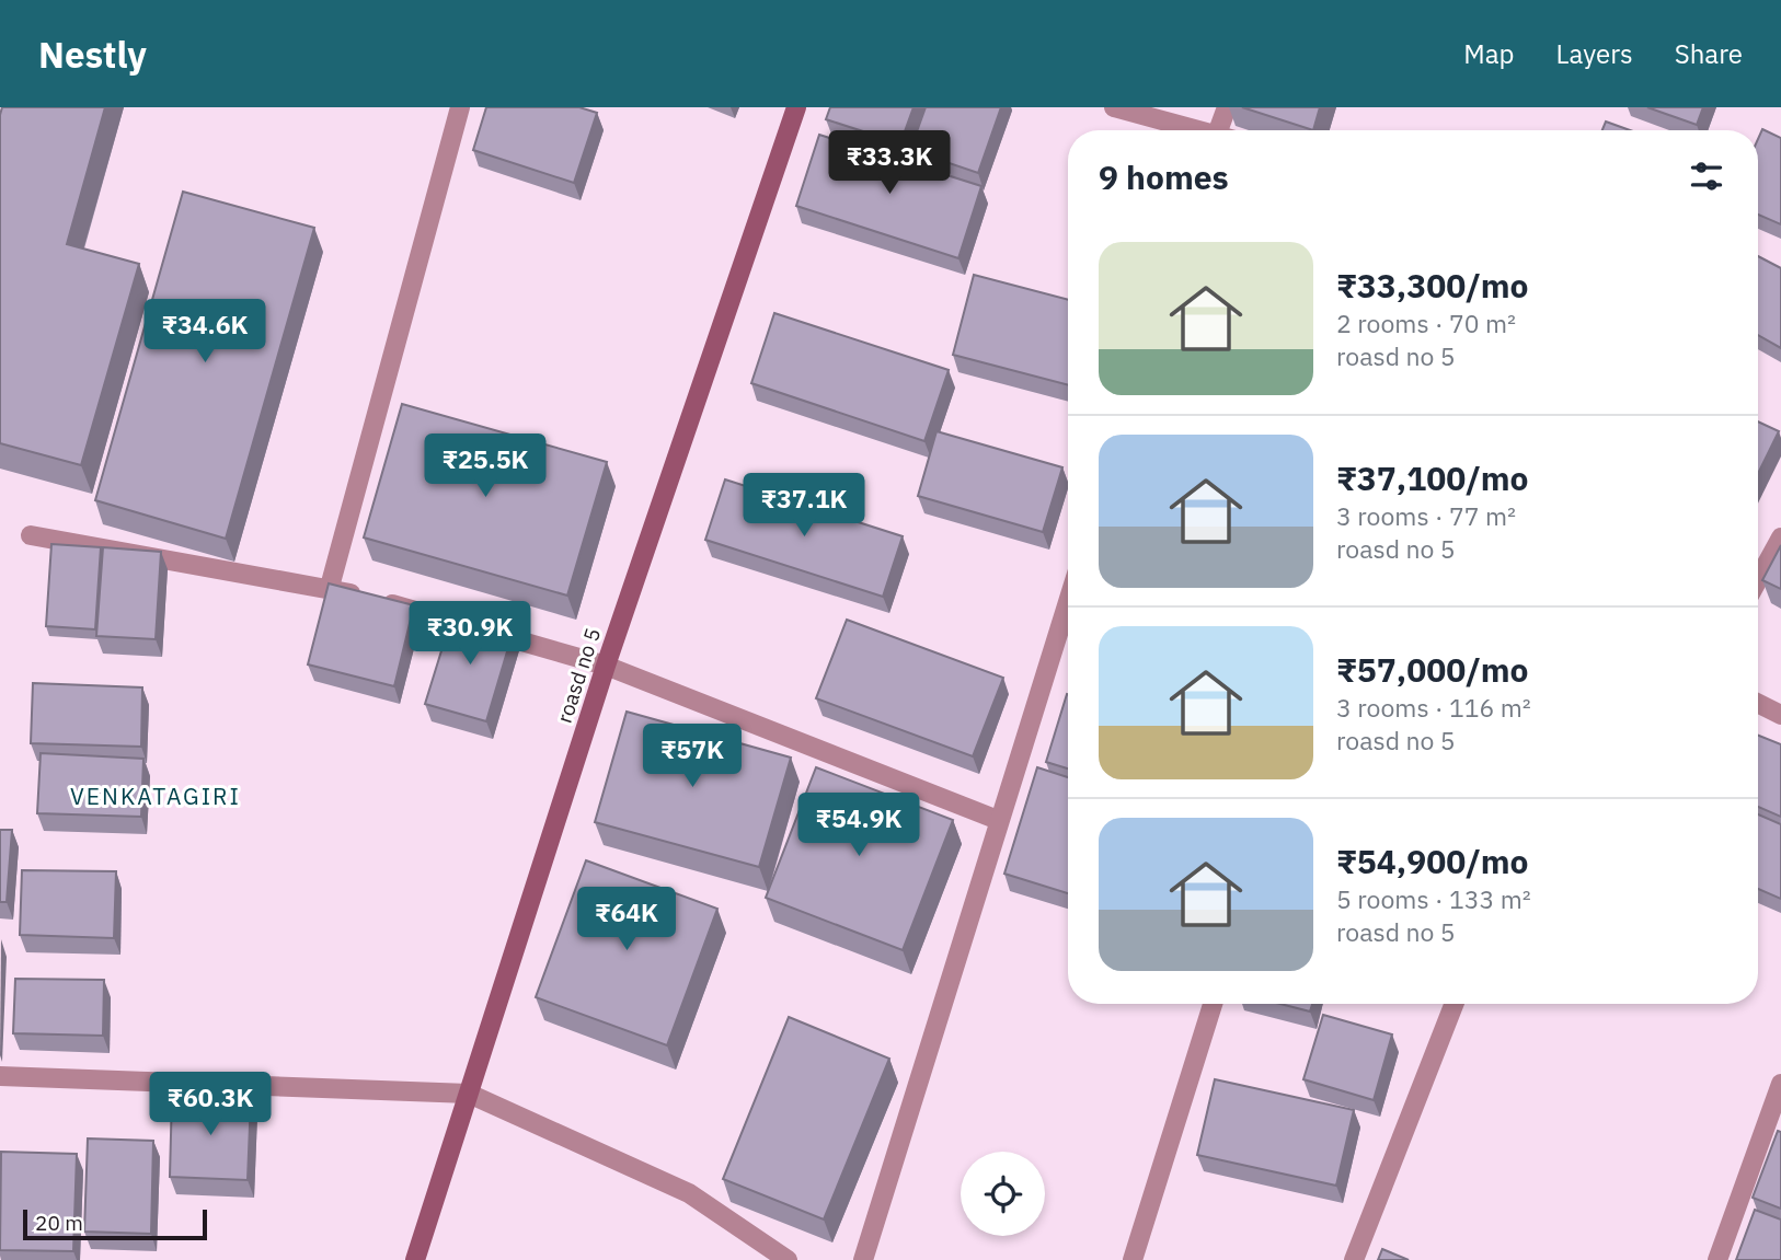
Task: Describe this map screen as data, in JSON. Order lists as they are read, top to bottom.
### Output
{
  "streets": {
    "street": ["roasd no 5"]
  },
  "districts": ["VENKATAGIRI"],
  "scale_bar": "20 m",
  "page": {
    "header": "Nestly",
    "nav": ["Map", "Layers", "Share"],
    "price": [
      "₹33.3K",
      "₹34.6K",
      "₹25.5K",
      "₹37.1K",
      "₹30.9K",
      "₹57K",
      "₹54.9K",
      "₹64K",
      "₹60.3K"
    ],
    "heading": "9 homes",
    "list": [
      {
        "name": "₹33,300/mo",
        "note": "2 rooms · 70 m² · roasd no 5"
      },
      {
        "name": "₹37,100/mo",
        "note": "3 rooms · 77 m² · roasd no 5"
      },
      {
        "name": "₹57,000/mo",
        "note": "3 rooms · 116 m² · roasd no 5"
      },
      {
        "name": "₹54,900/mo",
        "note": "5 rooms · 133 m² · roasd no 5"
      }
    ],
    "scale": "20 m"
  }
}
